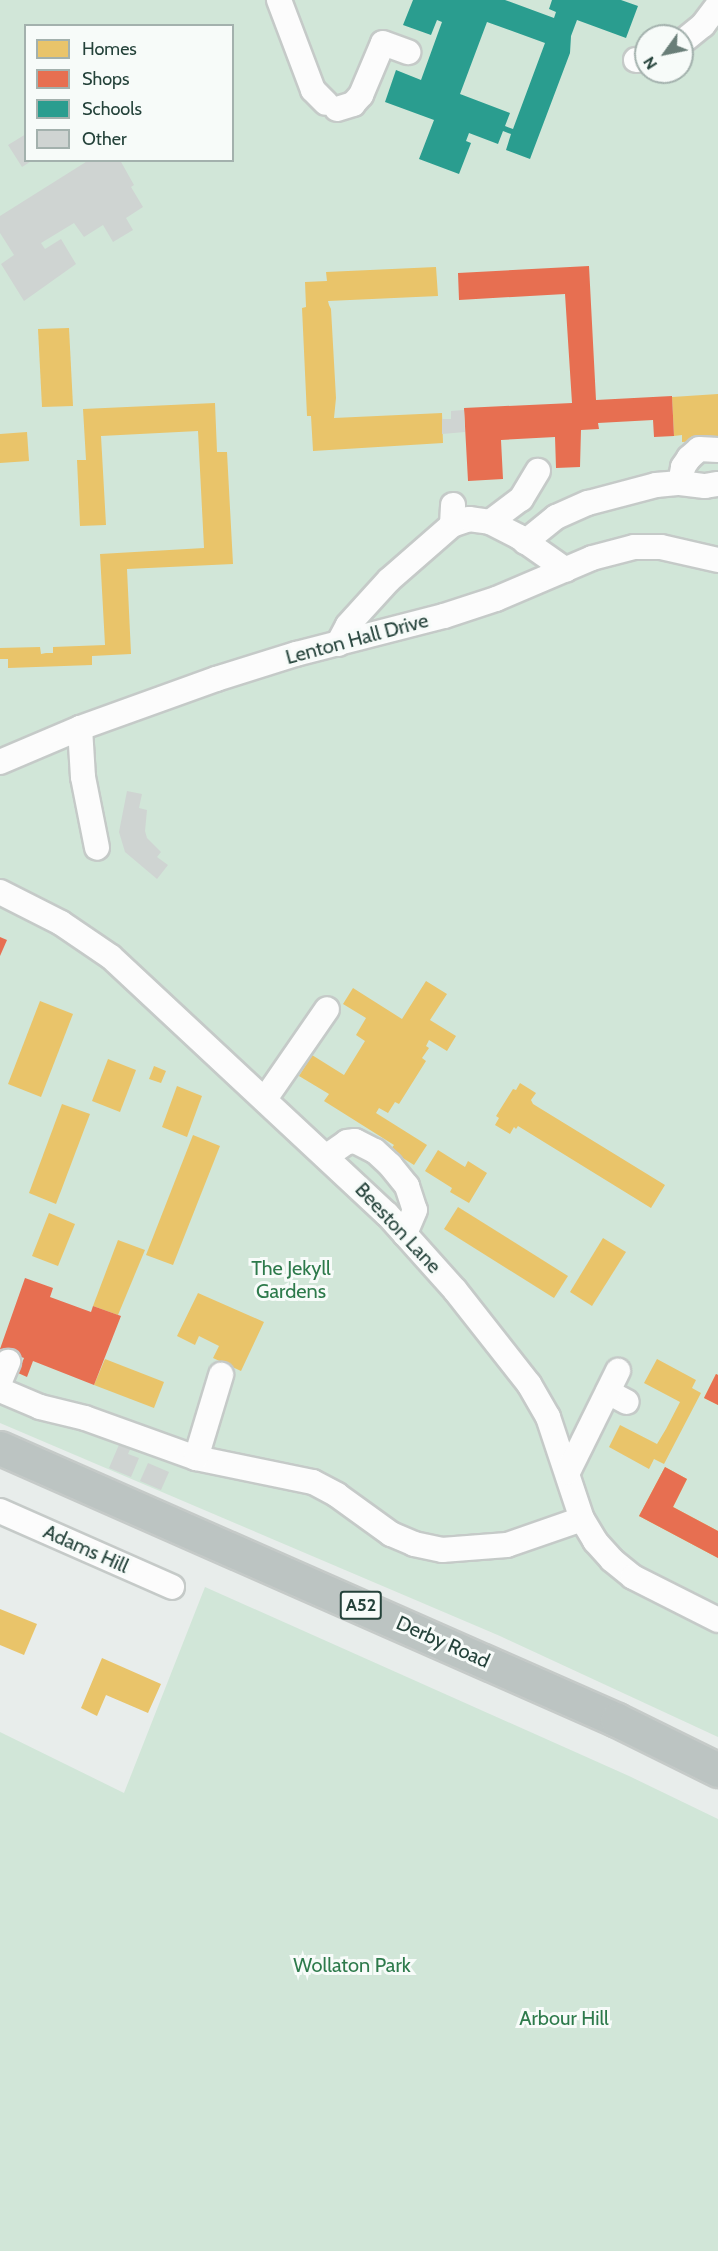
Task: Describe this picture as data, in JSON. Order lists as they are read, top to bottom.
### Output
{
  "streets": {
    "highway": ["A52", "Derby Road"],
    "street": ["Lenton Hall Drive", "Beeston Lane", "Adams Hill"]
  },
  "parks": ["The Jekyll Gardens", "Wollaton Park", "Arbour Hill"],
  "legend": [
    "Homes",
    "Shops",
    "Schools",
    "Other"
  ],
  "north": "bottom left"
}
